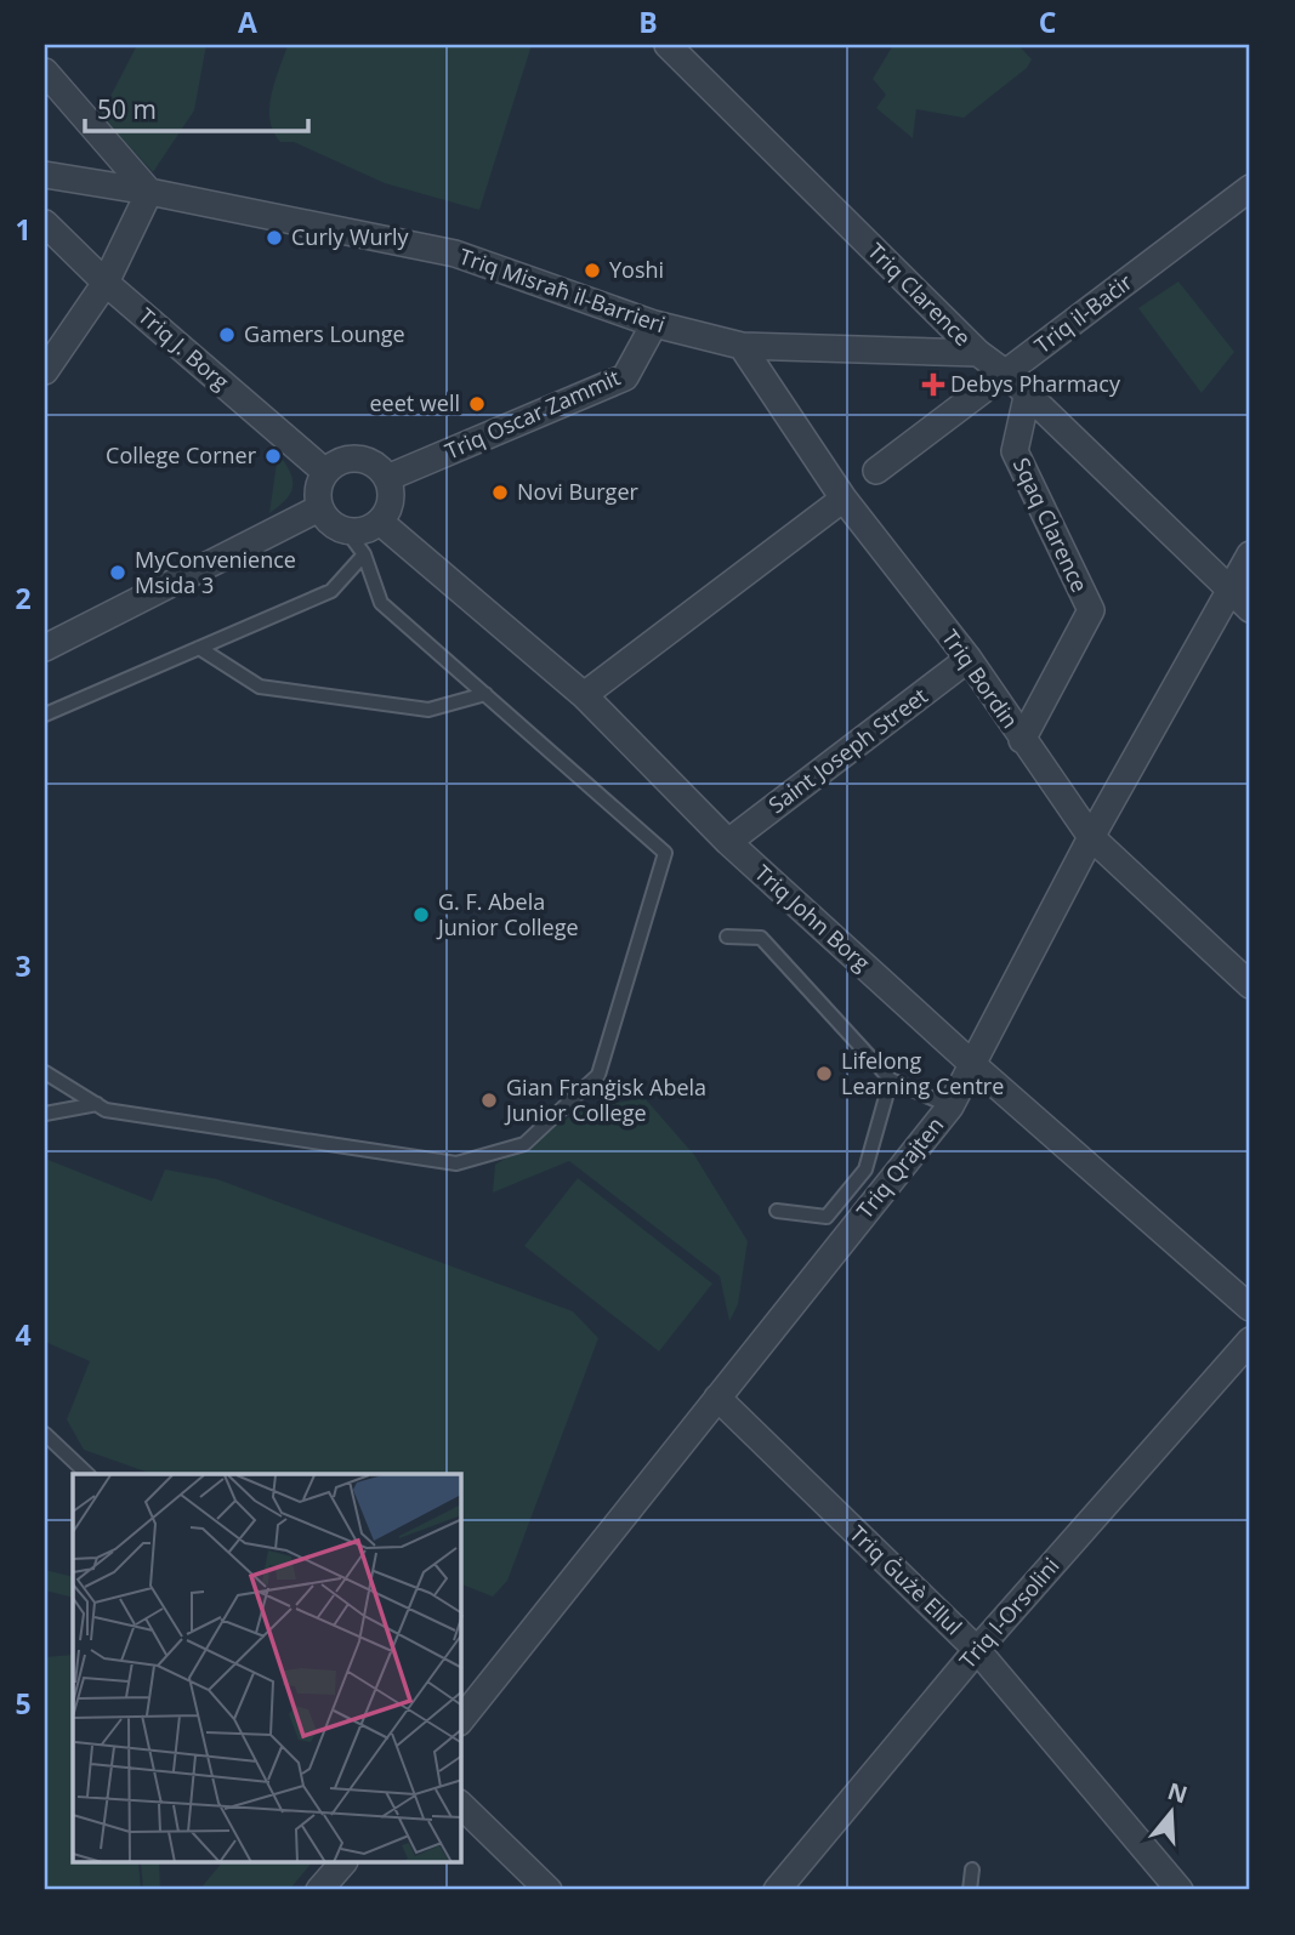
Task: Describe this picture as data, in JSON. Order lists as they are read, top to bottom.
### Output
{
  "streets": {
    "street": [
      "Triq Misraħ il-Barrieri",
      "Triq Clarence",
      "Triq il-Baċir",
      "Triq J. Borg",
      "Triq Oscar Zammit",
      "Sqaq Clarence",
      "Triq Bordin",
      "Saint Joseph Street",
      "Triq John Borg",
      "Triq Qrajten",
      "Triq Ġużè Ellul",
      "Triq l-Orsolini"
    ]
  },
  "crossings": [
    ["Triq Misraħ il-Barrieri", "Triq Clarence"],
    ["Triq Misraħ il-Barrieri", "Triq Oscar Zammit"],
    ["Triq Misraħ il-Barrieri", "Triq Bordin"],
    ["Triq Clarence", "Triq il-Baċir"],
    ["Triq Clarence", "Sqaq Clarence"],
    ["Triq Clarence", "Triq Qrajten"],
    ["Triq J. Borg", "Triq Oscar Zammit"],
    ["Triq J. Borg", "Triq John Borg"],
    ["Triq Oscar Zammit", "Triq John Borg"],
    ["Sqaq Clarence", "Triq Bordin"],
    ["Triq Bordin", "Saint Joseph Street"],
    ["Triq Bordin", "Triq Qrajten"],
    ["Saint Joseph Street", "Triq John Borg"],
    ["Triq John Borg", "Triq Qrajten"],
    ["Triq Qrajten", "Triq Ġużè Ellul"],
    ["Triq Ġużè Ellul", "Triq l-Orsolini"]
  ],
  "places": {
    "other": [
      "Curly Wurly",
      "Yoshi",
      "Gamers Lounge",
      "eeet well",
      "College Corner",
      "Novi Burger",
      "MyConvenience Msida 3",
      "G. F. Abela Junior College",
      "Lifelong Learning Centre",
      "Gian Franġisk Abela Junior College"
    ],
    "health": ["Debys Pharmacy"]
  },
  "scale_bar": "50 m",
  "north": "top",
  "grid": {
    "columns": ["A", "B", "C"],
    "rows": [
      "1",
      "2",
      "3",
      "4",
      "5"
    ]
  }
}
